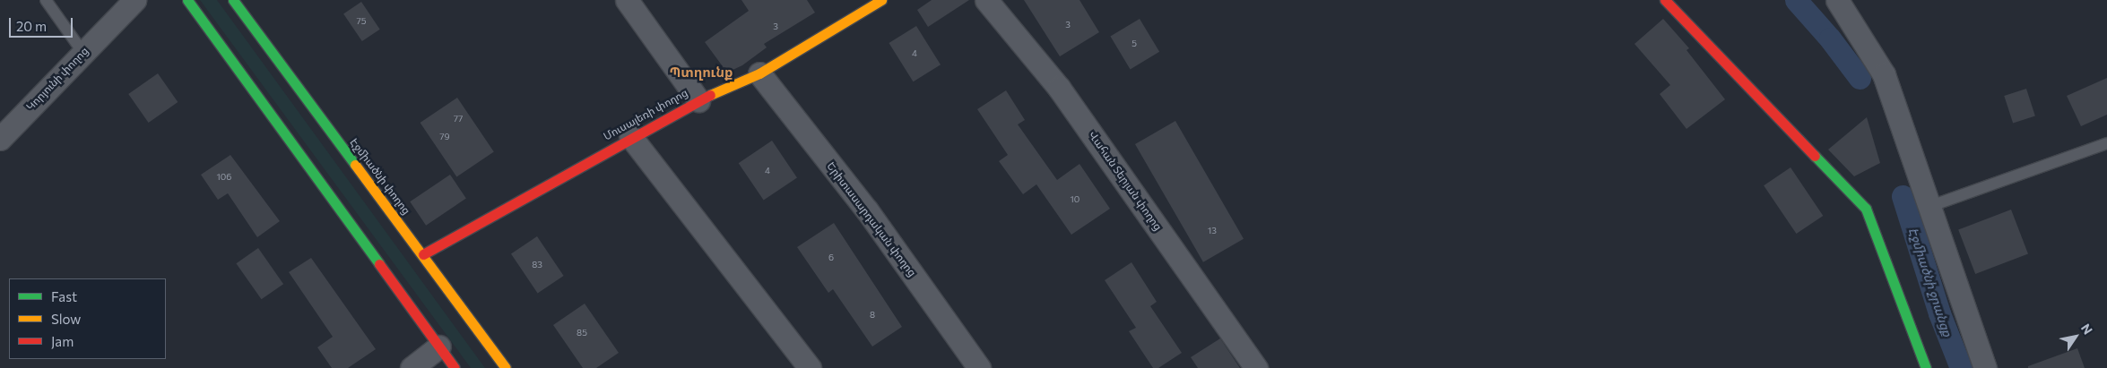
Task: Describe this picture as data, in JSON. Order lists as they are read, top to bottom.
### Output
{
  "streets": {
    "main road": ["Մուսալեռի փողոց", "Էջմիածնի փողոց"],
    "street": ["Կորյունի փողոց", "Վահան Տերյան փողոց", "Երիտասարդական փողոց"]
  },
  "crossings": [
    ["Մուսալեռի փողոց", "Էջմիածնի փողոց"],
    ["Մուսալեռի փողոց", "Երիտասարդական փողոց"]
  ],
  "districts": ["Պտղունք"],
  "water": ["Էջմիածնի ջրանցք"],
  "house_numbers": [
    "75",
    "3",
    "3",
    "5",
    "4",
    "77",
    "79",
    "4",
    "106",
    "10",
    "13",
    "6",
    "83",
    "8",
    "85"
  ],
  "legend": ["Fast", "Slow", "Jam"],
  "scale_bar": "20 m",
  "north": "top right"
}
